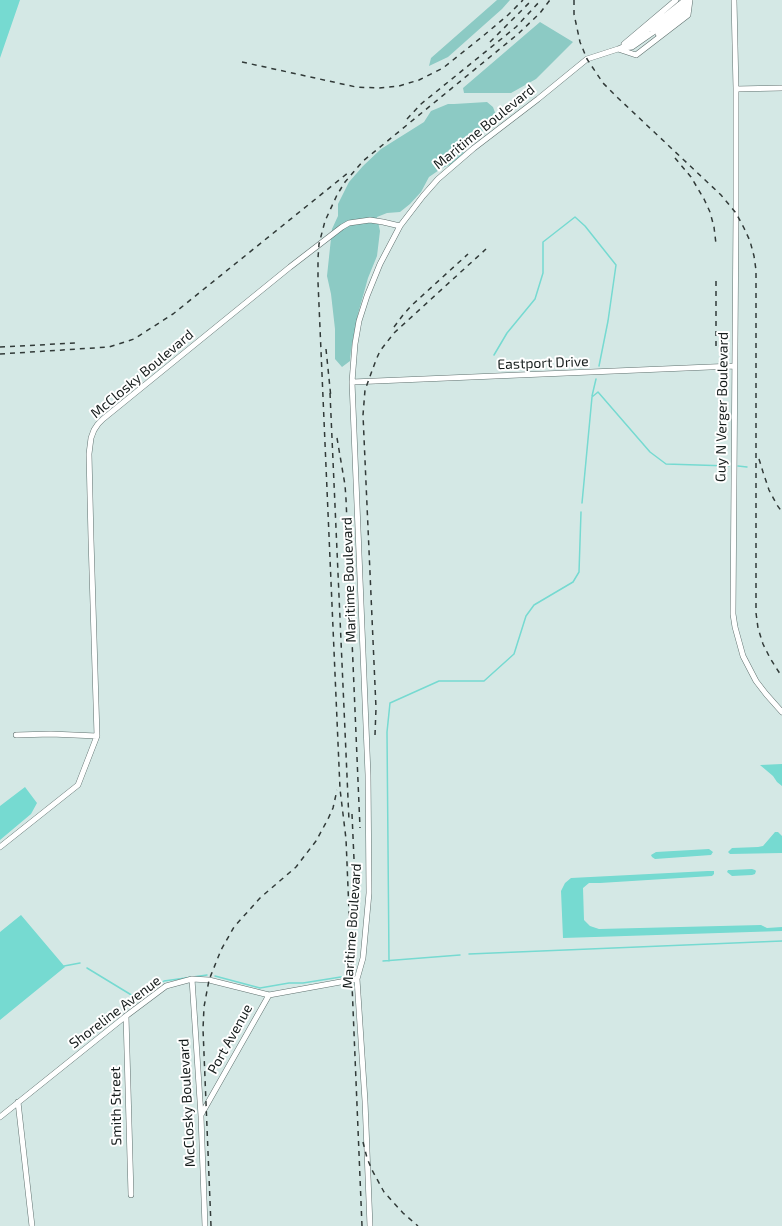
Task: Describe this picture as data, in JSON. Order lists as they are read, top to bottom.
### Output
{
  "streets": {
    "street": [
      "Maritime Boulevard",
      "Eastport Drive",
      "McClosky Boulevard",
      "Guy N Verger Boulevard",
      "Shoreline Avenue",
      "Port Avenue",
      "Smith Street"
    ]
  },
  "crossings": [
    ["Maritime Boulevard", "Eastport Drive"],
    ["Maritime Boulevard", "McClosky Boulevard"],
    ["Maritime Boulevard", "Shoreline Avenue"],
    ["Eastport Drive", "Guy N Verger Boulevard"],
    ["McClosky Boulevard", "Shoreline Avenue"],
    ["McClosky Boulevard", "Port Avenue"],
    ["Shoreline Avenue", "Port Avenue"],
    ["Shoreline Avenue", "Smith Street"]
  ]
}
